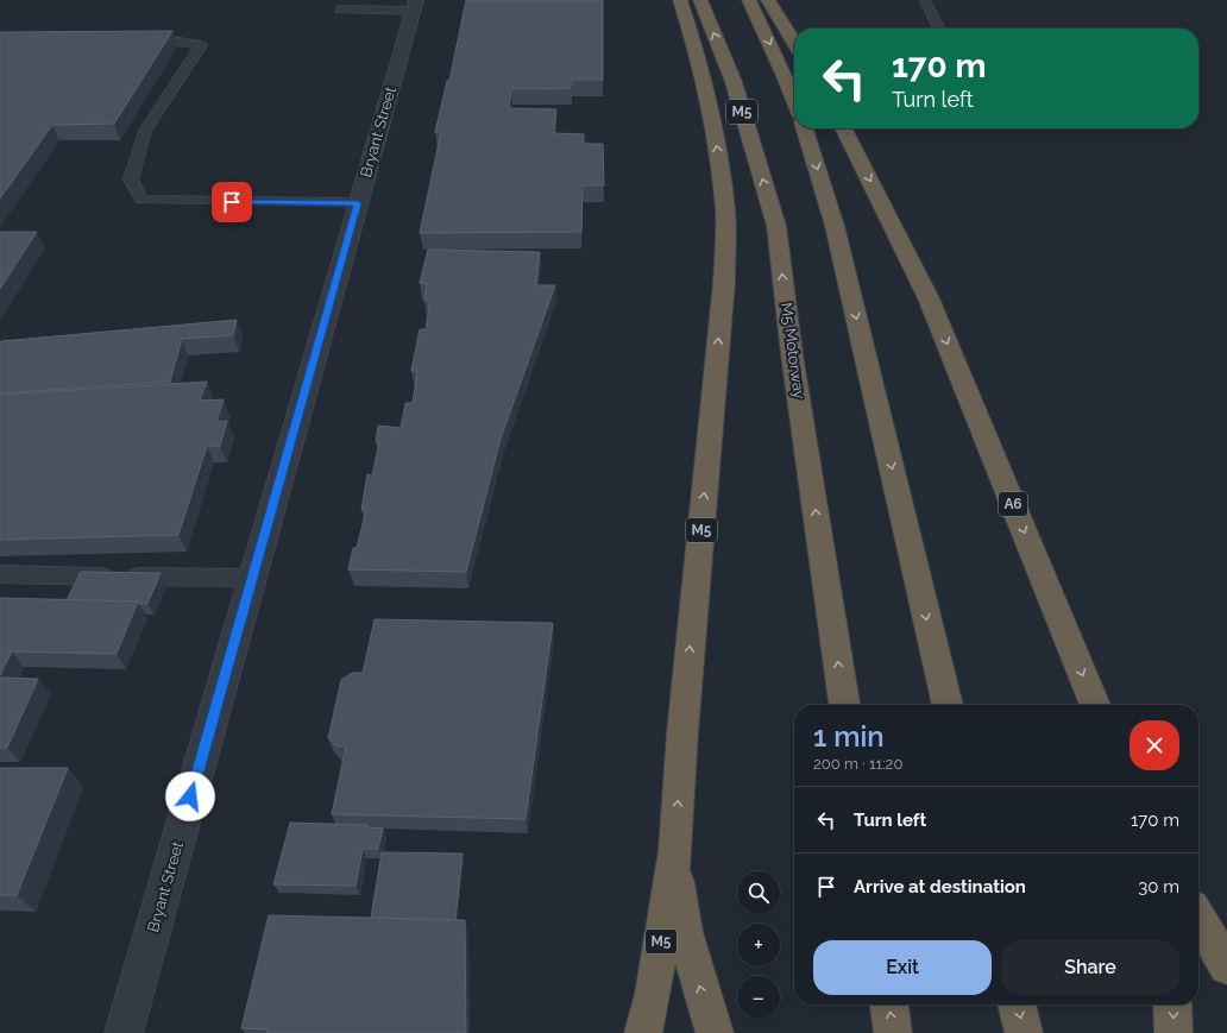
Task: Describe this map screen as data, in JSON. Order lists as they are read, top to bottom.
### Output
{
  "streets": {
    "highway": ["M5", "M5 Motorway", "A6"],
    "street": ["Bryant Street"]
  },
  "page": {
    "turn": ["170 m", "Turn left"],
    "heading": ["1 min", "200 m · 11:20"],
    "list": [
      {
        "name": "Turn left",
        "value": "170 m"
      },
      {
        "name": "Arrive at destination",
        "value": "30 m"
      }
    ],
    "map_buttons": ["+", "−"],
    "buttons": ["Exit", "Share"]
  }
}
